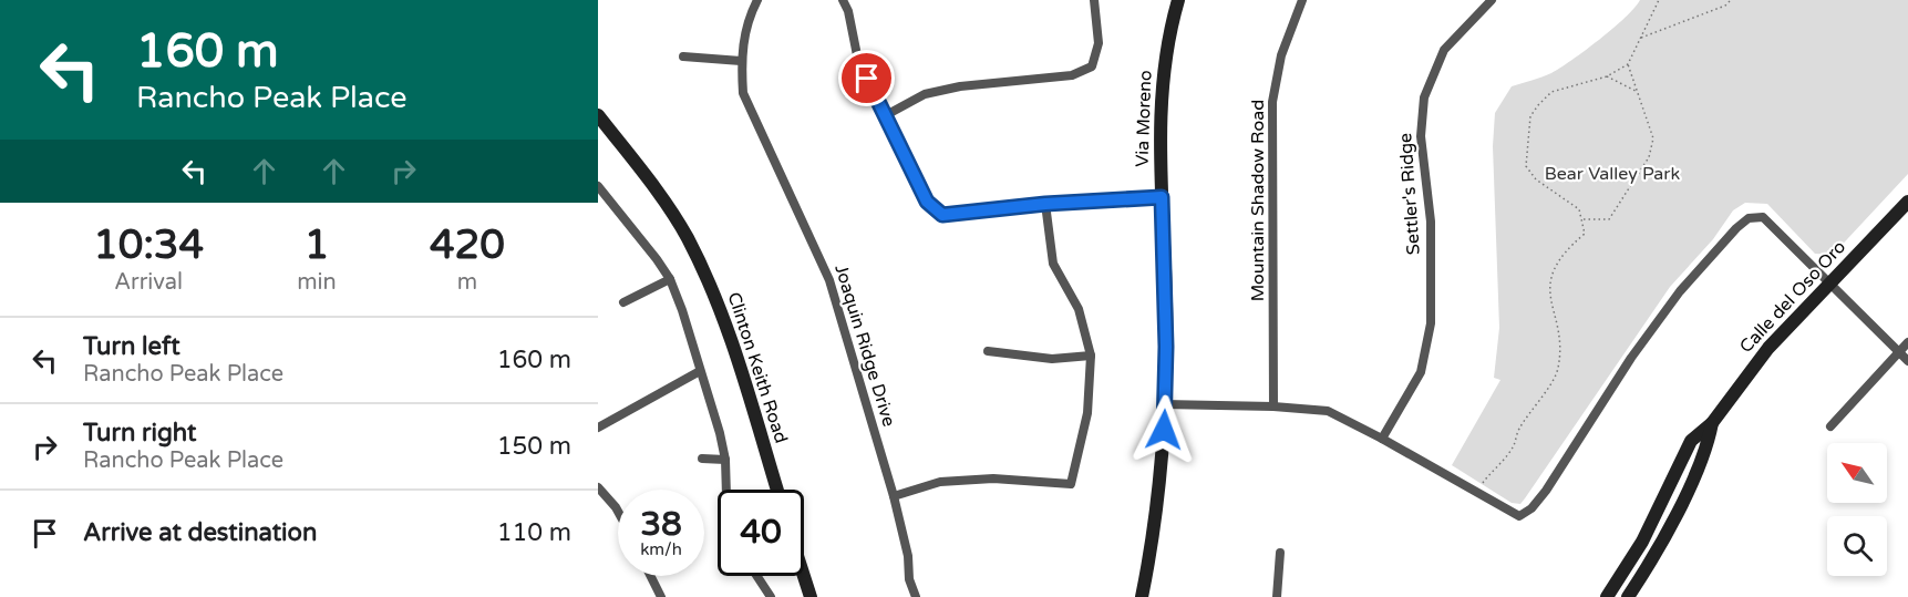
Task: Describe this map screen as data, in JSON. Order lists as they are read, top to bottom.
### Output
{
  "streets": {
    "main road": ["Via Moreno", "Calle del Oso Oro", "Clinton Keith Road"],
    "street": ["Settler's Ridge", "Mountain Shadow Road", "Joaquin Ridge Drive"]
  },
  "parks": ["Bear Valley Park"],
  "north": "top left",
  "page": {
    "turn": ["160 m", "Rancho Peak Place"],
    "eta": [
      "10:34",
      "Arrival",
      "1",
      "min",
      "420",
      "m"
    ],
    "list": [
      {
        "name": "Turn left",
        "note": "Rancho Peak Place",
        "value": "160 m"
      },
      {
        "name": "Turn right",
        "note": "Rancho Peak Place",
        "value": "150 m"
      },
      {
        "name": "Arrive at destination",
        "value": "110 m"
      }
    ],
    "speed": "38 km/h",
    "limit": "40"
  }
}
